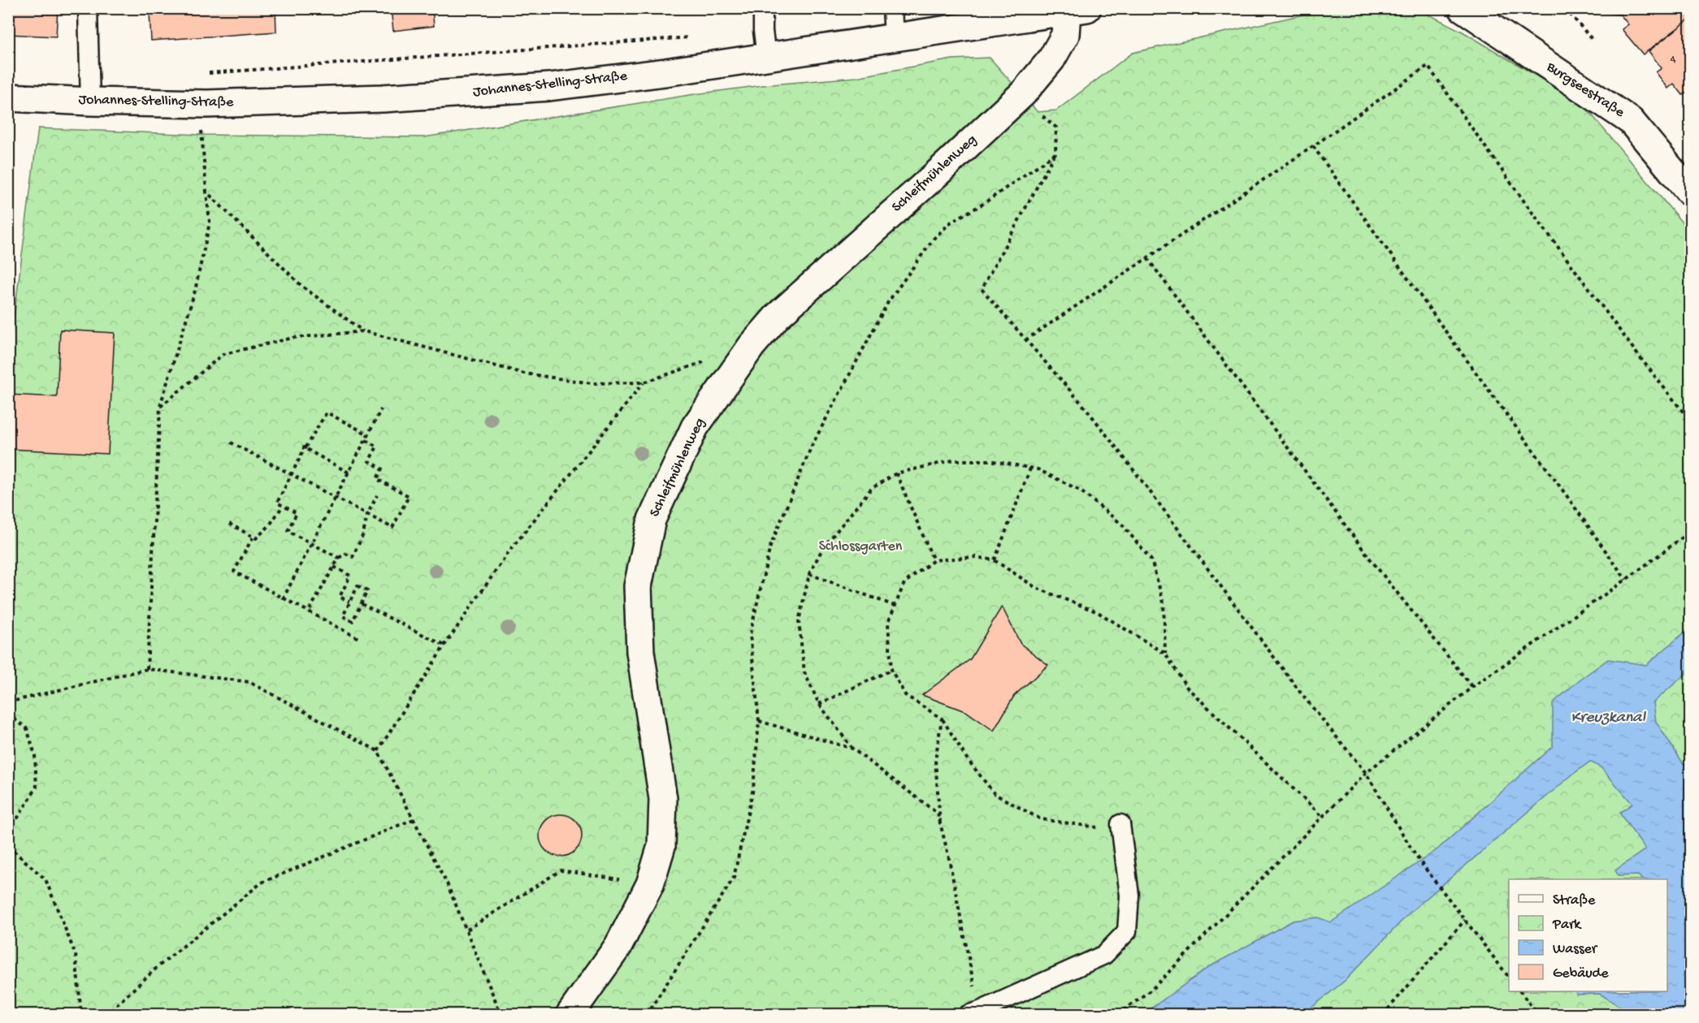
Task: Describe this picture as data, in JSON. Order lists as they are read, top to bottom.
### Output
{
  "streets": {
    "street": ["Johannes-Stelling-Straße", "Burgseestraße", "Schleifmühlenweg"]
  },
  "crossings": [
    ["Johannes-Stelling-Straße", "Schleifmühlenweg"]
  ],
  "water": ["Kreuzkanal"],
  "parks": ["Schlossgarten"],
  "house_numbers": ["4"],
  "legend": [
    "Straße",
    "Park",
    "Wasser",
    "Gebäude"
  ]
}
